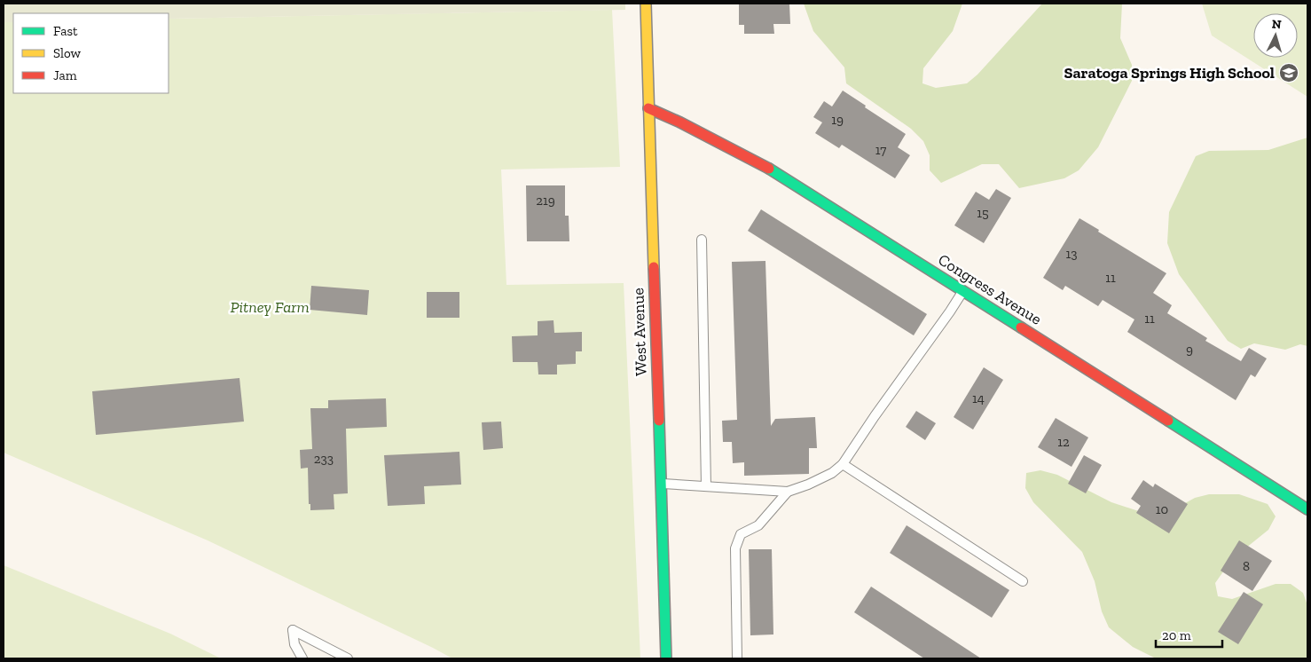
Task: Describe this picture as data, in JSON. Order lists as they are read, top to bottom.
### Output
{
  "streets": {
    "street": ["Congress Avenue", "West Avenue"]
  },
  "crossings": [
    ["Congress Avenue", "West Avenue"]
  ],
  "parks": ["Pitney Farm"],
  "places": {
    "school or university": ["Saratoga Springs High School"]
  },
  "house_numbers": [
    "19",
    "17",
    "219",
    "15",
    "13",
    "11",
    "11",
    "9",
    "14",
    "12",
    "233",
    "10",
    "8"
  ],
  "legend": ["Fast", "Slow", "Jam"],
  "scale_bar": "20 m",
  "north": "top"
}
